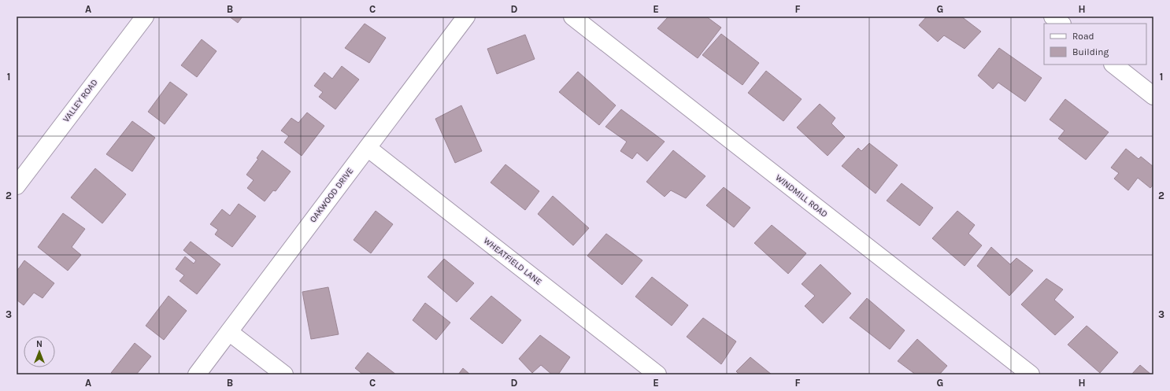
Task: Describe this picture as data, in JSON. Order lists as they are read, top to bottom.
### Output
{
  "streets": {
    "street": [
      "VALLEY ROAD",
      "OAKWOOD DRIVE",
      "WINDMILL ROAD",
      "WHEATFIELD LANE"
    ]
  },
  "crossings": [
    ["OAKWOOD DRIVE", "WHEATFIELD LANE"]
  ],
  "legend": ["Road", "Building"],
  "north": "top",
  "grid": {
    "columns": [
      "A",
      "B",
      "C",
      "D",
      "E",
      "F",
      "G",
      "H"
    ],
    "rows": ["1", "2", "3"]
  }
}
